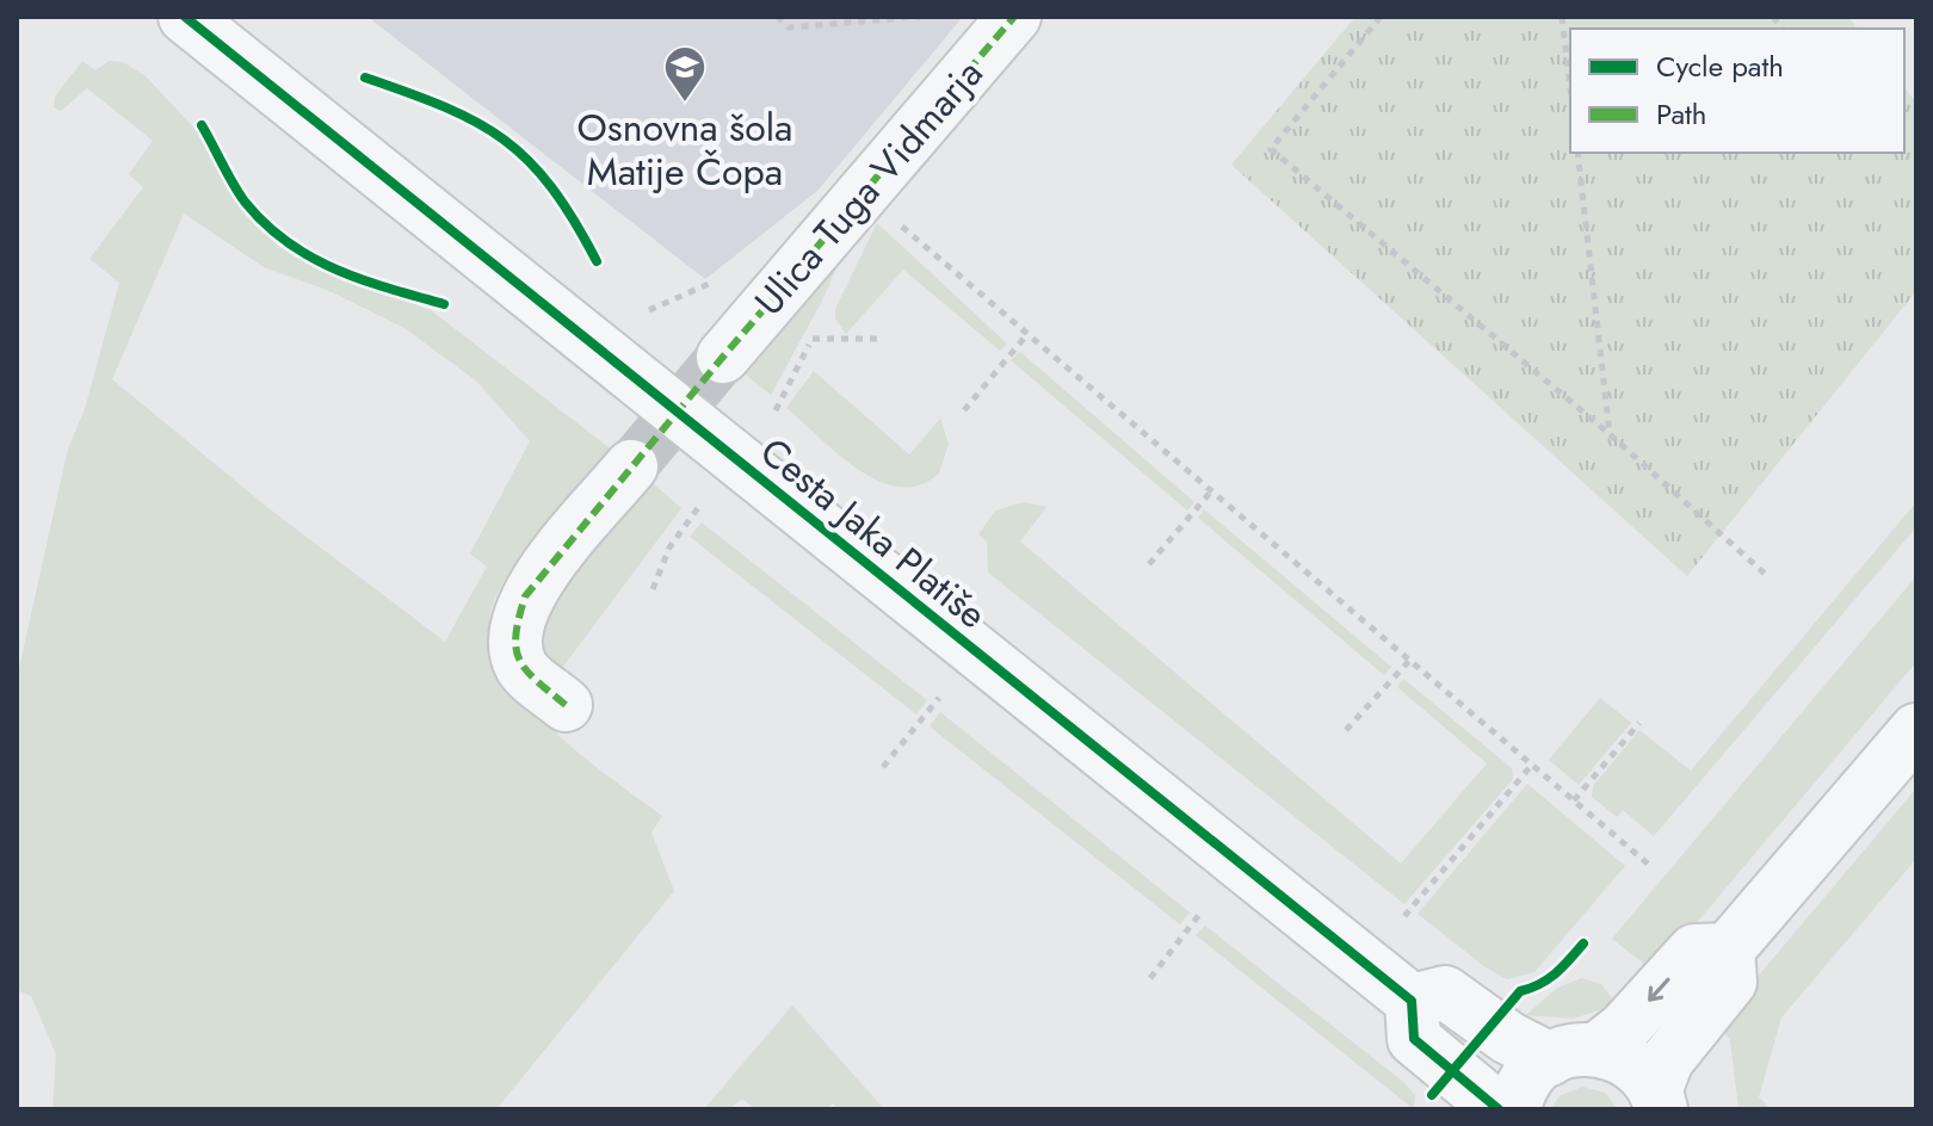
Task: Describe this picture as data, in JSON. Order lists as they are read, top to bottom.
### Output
{
  "streets": {
    "street": ["Ulica Tuga Vidmarja", "Cesta Jaka Platiše"]
  },
  "places": {
    "school or university": ["Osnovna šola Matije Čopa"]
  },
  "legend": ["Cycle path", "Path"]
}
